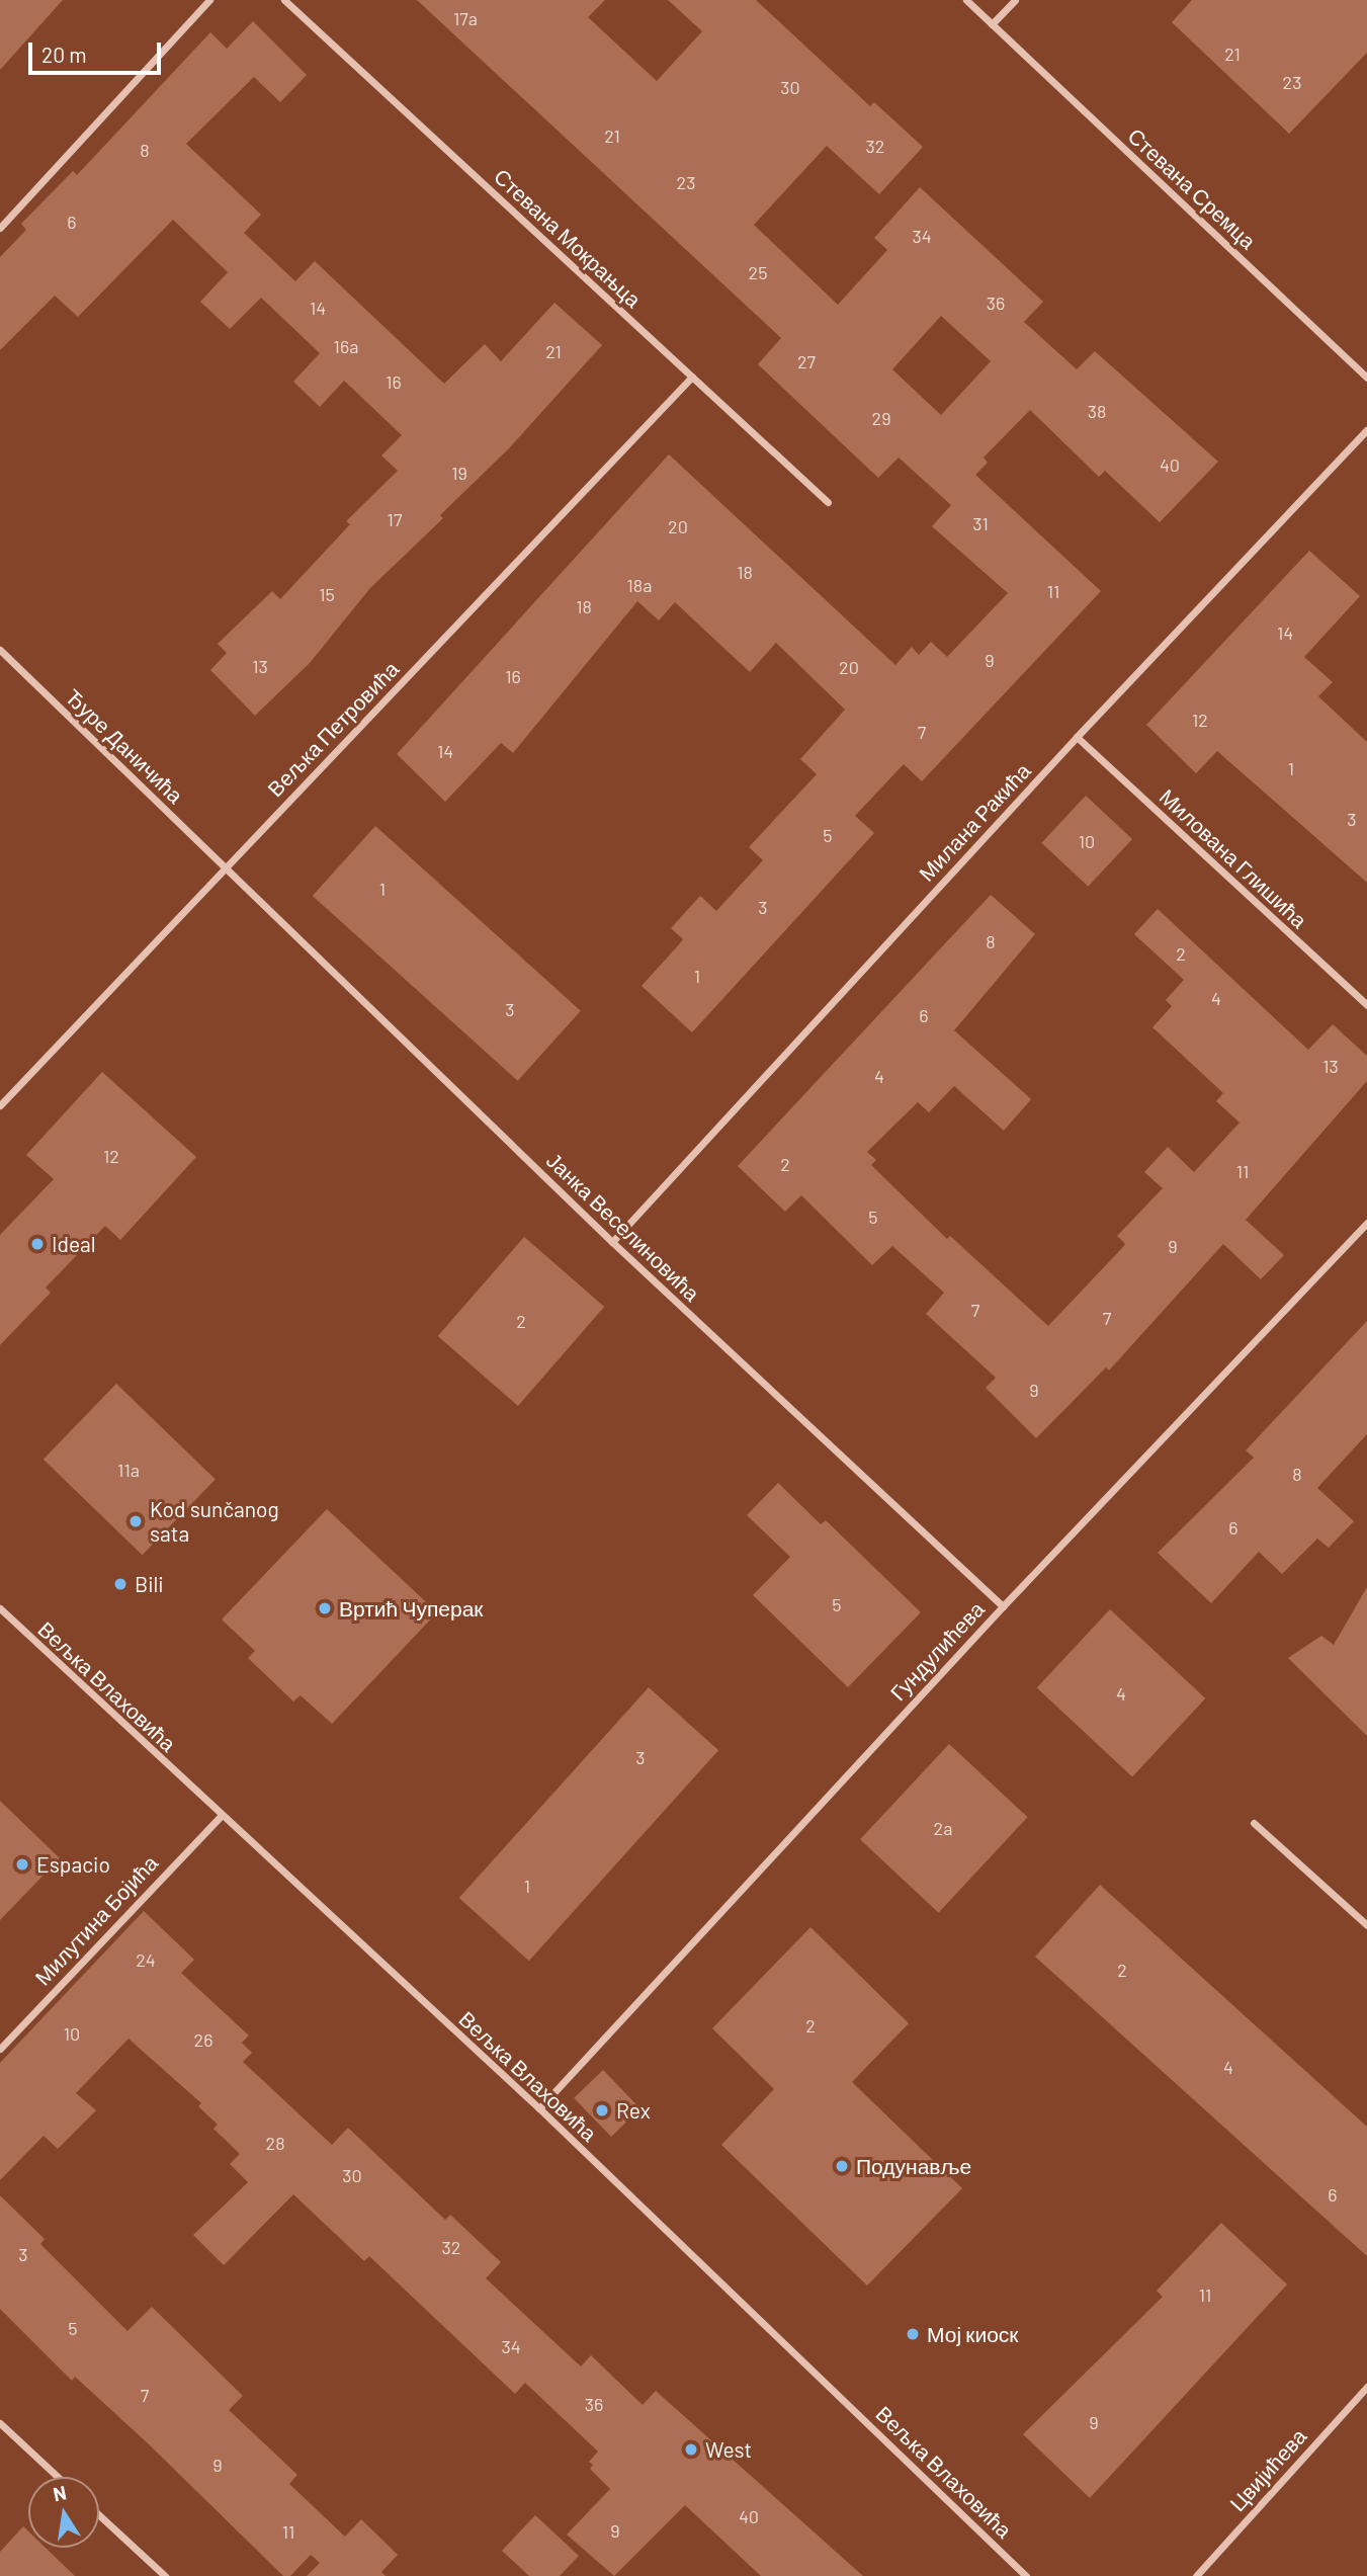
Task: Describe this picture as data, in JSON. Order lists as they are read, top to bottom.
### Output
{
  "streets": {
    "street": [
      "Стевана Сремца",
      "Стевана Мокрањца",
      "Вељка Петровића",
      "Ђуре Даничића",
      "Милана Ракића",
      "Милована Глишића",
      "Јанка Веселиновића",
      "Гундулићева",
      "Вељка Влаховића",
      "Милутина Бојића",
      "Цвијићева"
    ]
  },
  "crossings": [
    ["Стевана Мокрањца", "Вељка Петровића"],
    ["Вељка Петровића", "Ђуре Даничића"],
    ["Вељка Петровића", "Јанка Веселиновића"],
    ["Ђуре Даничића", "Јанка Веселиновића"],
    ["Милана Ракића", "Милована Глишића"],
    ["Милана Ракића", "Јанка Веселиновића"],
    ["Јанка Веселиновића", "Гундулићева"],
    ["Гундулићева", "Вељка Влаховића"],
    ["Вељка Влаховића", "Милутина Бојића"]
  ],
  "places": [
    "Ideal",
    "Kod sunčanog sata",
    "Bili",
    "Вртић Чуперак",
    "Espacio",
    "Rex",
    "Подунавље",
    "Мој киоск",
    "West"
  ],
  "house_numbers": [
    "17a",
    "21",
    "23",
    "30",
    "21",
    "32",
    "8",
    "23",
    "6",
    "34",
    "25",
    "36",
    "14",
    "16a",
    "21",
    "27",
    "16",
    "38",
    "29",
    "40",
    "19",
    "17",
    "31",
    "20",
    "18",
    "18a",
    "11",
    "15",
    "18",
    "14",
    "9",
    "13",
    "20",
    "16",
    "12",
    "7",
    "14",
    "1",
    "3",
    "5",
    "10",
    "1",
    "3",
    "8",
    "2",
    "1",
    "4",
    "3",
    "6",
    "13",
    "4",
    "12",
    "2",
    "11",
    "5",
    "9",
    "7",
    "7",
    "2",
    "9",
    "11a",
    "8",
    "6",
    "5",
    "4",
    "3",
    "2a",
    "1",
    "24",
    "2",
    "2",
    "10",
    "26",
    "4",
    "28",
    "30",
    "6",
    "32",
    "3",
    "11",
    "5",
    "34",
    "7",
    "36",
    "9",
    "9",
    "40",
    "9",
    "11"
  ],
  "scale_bar": "20 m",
  "north": "top"
}
